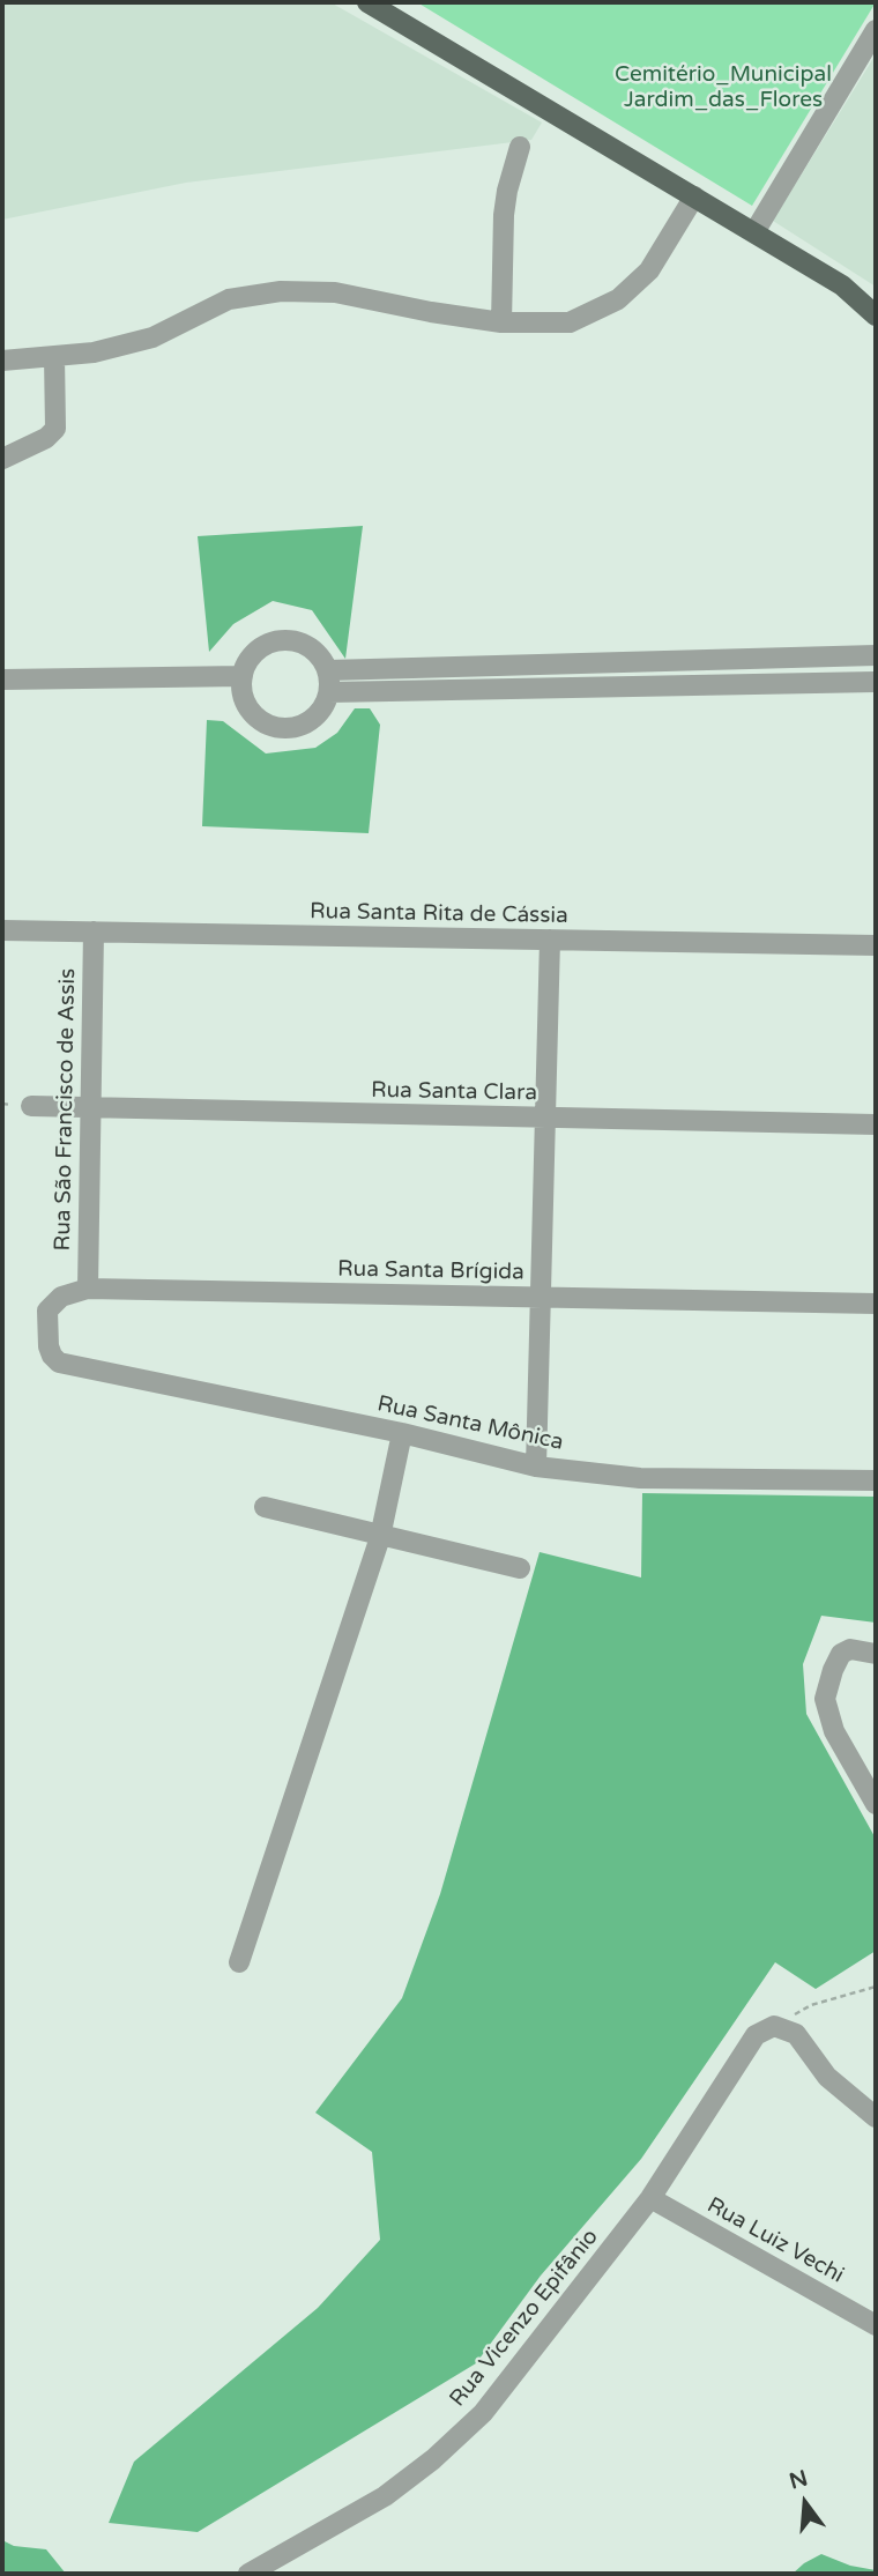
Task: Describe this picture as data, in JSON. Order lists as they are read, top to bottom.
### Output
{
  "streets": {
    "street": [
      "Rua Santa Rita de Cássia",
      "Rua Santa Clara",
      "Rua São Francisco de Assis",
      "Rua Santa Brígida",
      "Rua Santa Mônica",
      "Rua Luiz Vechi",
      "Rua Vicenzo Epifânio"
    ]
  },
  "crossings": [
    ["Rua Santa Rita de Cássia", "Rua São Francisco de Assis"],
    ["Rua Santa Clara", "Rua São Francisco de Assis"],
    ["Rua São Francisco de Assis", "Rua Santa Brígida"],
    ["Rua Santa Brígida", "Rua Santa Mônica"],
    ["Rua Luiz Vechi", "Rua Vicenzo Epifânio"]
  ],
  "parks": ["Cemitério_Municipal Jardim_das_Flores"],
  "north": "top"
}
